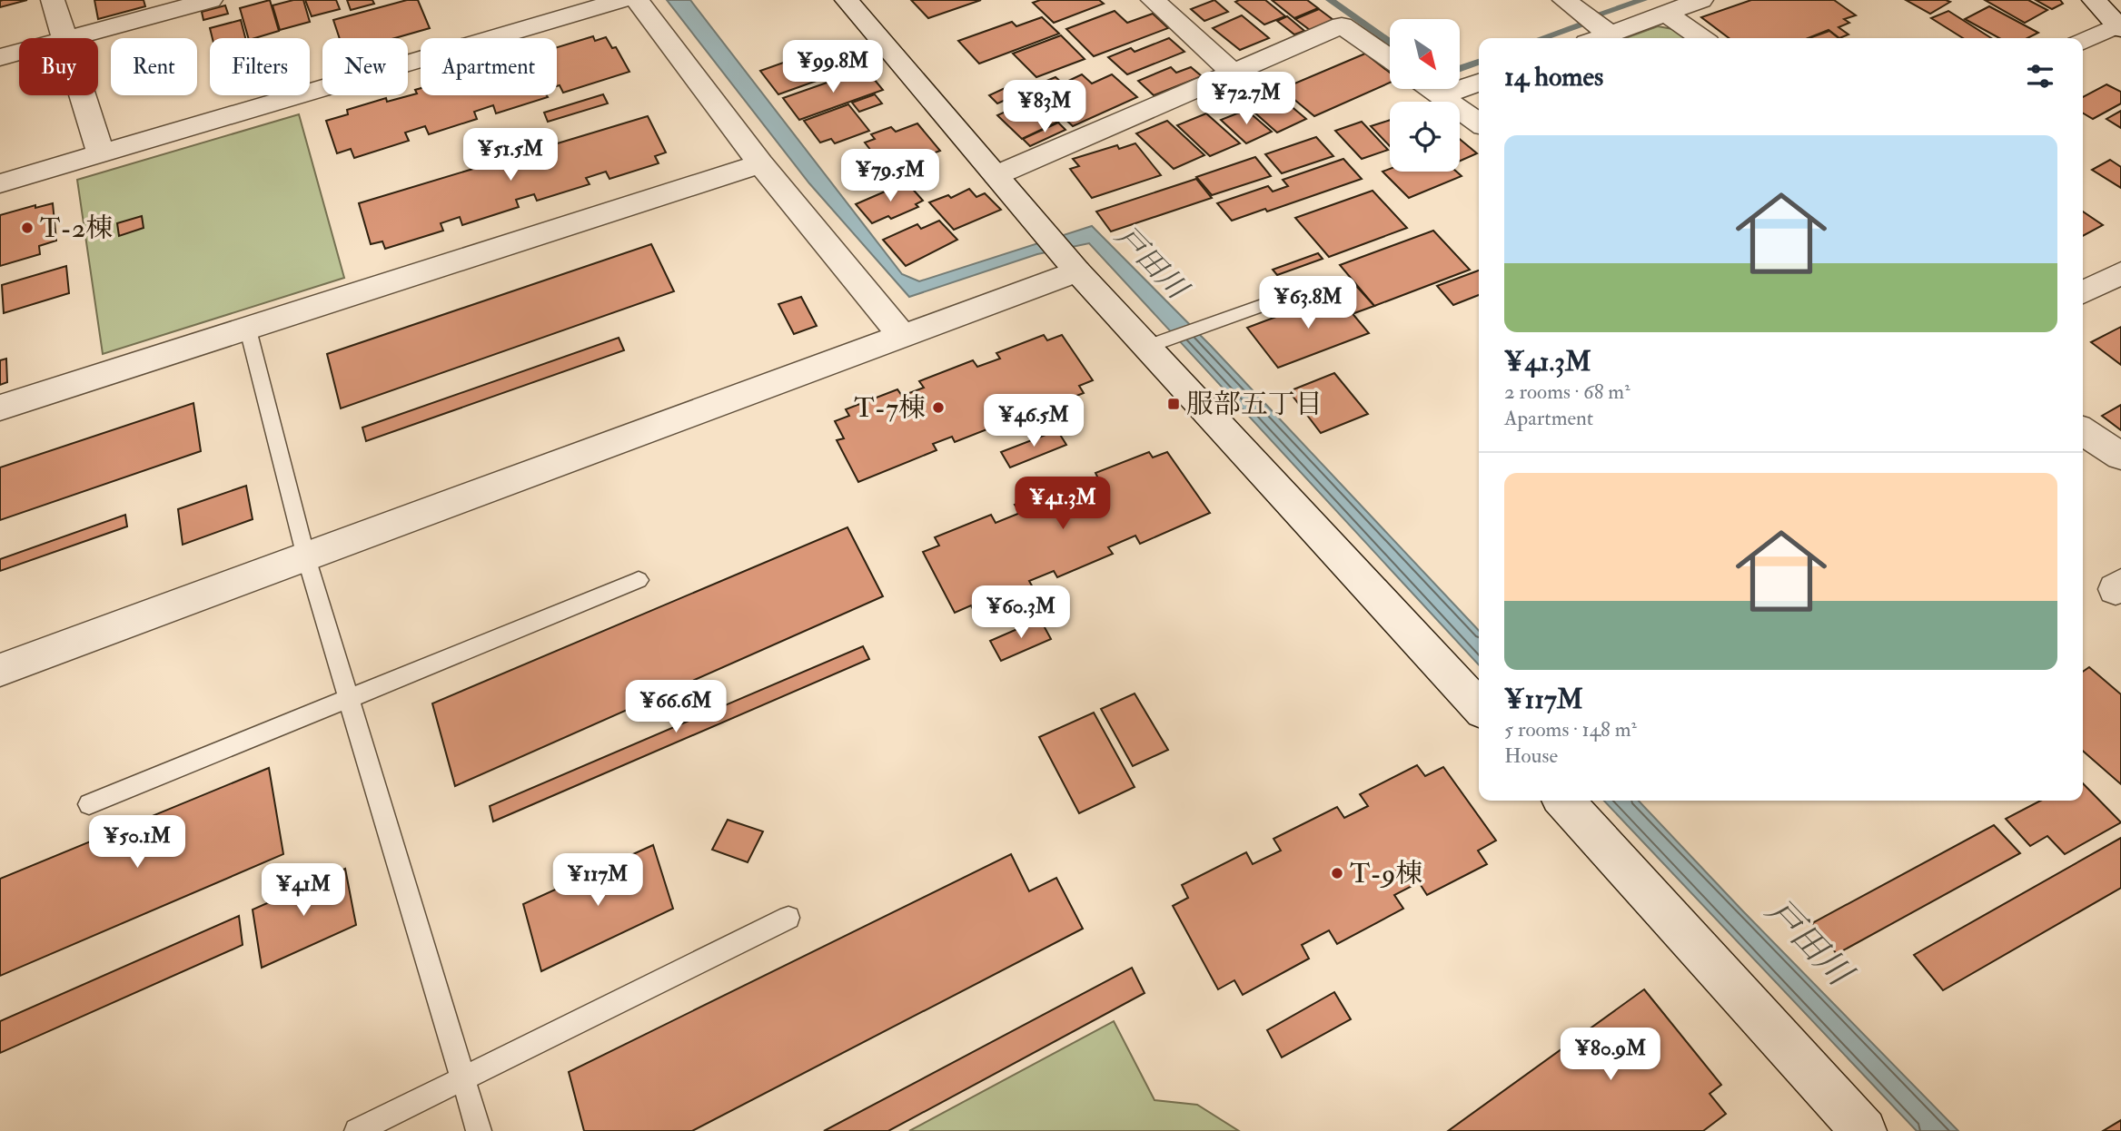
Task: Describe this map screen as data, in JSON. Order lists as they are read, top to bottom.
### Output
{
  "water": ["戸田川"],
  "places": {
    "other": ["T-2棟", "T-7棟", "T-9棟"],
    "transit": ["服部五丁目"]
  },
  "north": "bottom right",
  "page": {
    "chip": [
      "Buy",
      "Rent",
      "Filters",
      "New",
      "Apartment"
    ],
    "heading": "14 homes",
    "price": [
      "¥99.8M",
      "¥72.7M",
      "¥83M",
      "¥51.5M",
      "¥79.5M",
      "¥63.8M",
      "¥46.5M",
      "¥41.3M",
      "¥60.3M",
      "¥66.6M",
      "¥50.1M",
      "¥117M",
      "¥41M",
      "¥80.9M"
    ],
    "list": [
      {
        "name": "¥41.3M",
        "note": "2 rooms · 68 m² · Apartment"
      },
      {
        "name": "¥117M",
        "note": "5 rooms · 148 m² · House"
      }
    ]
  }
}
